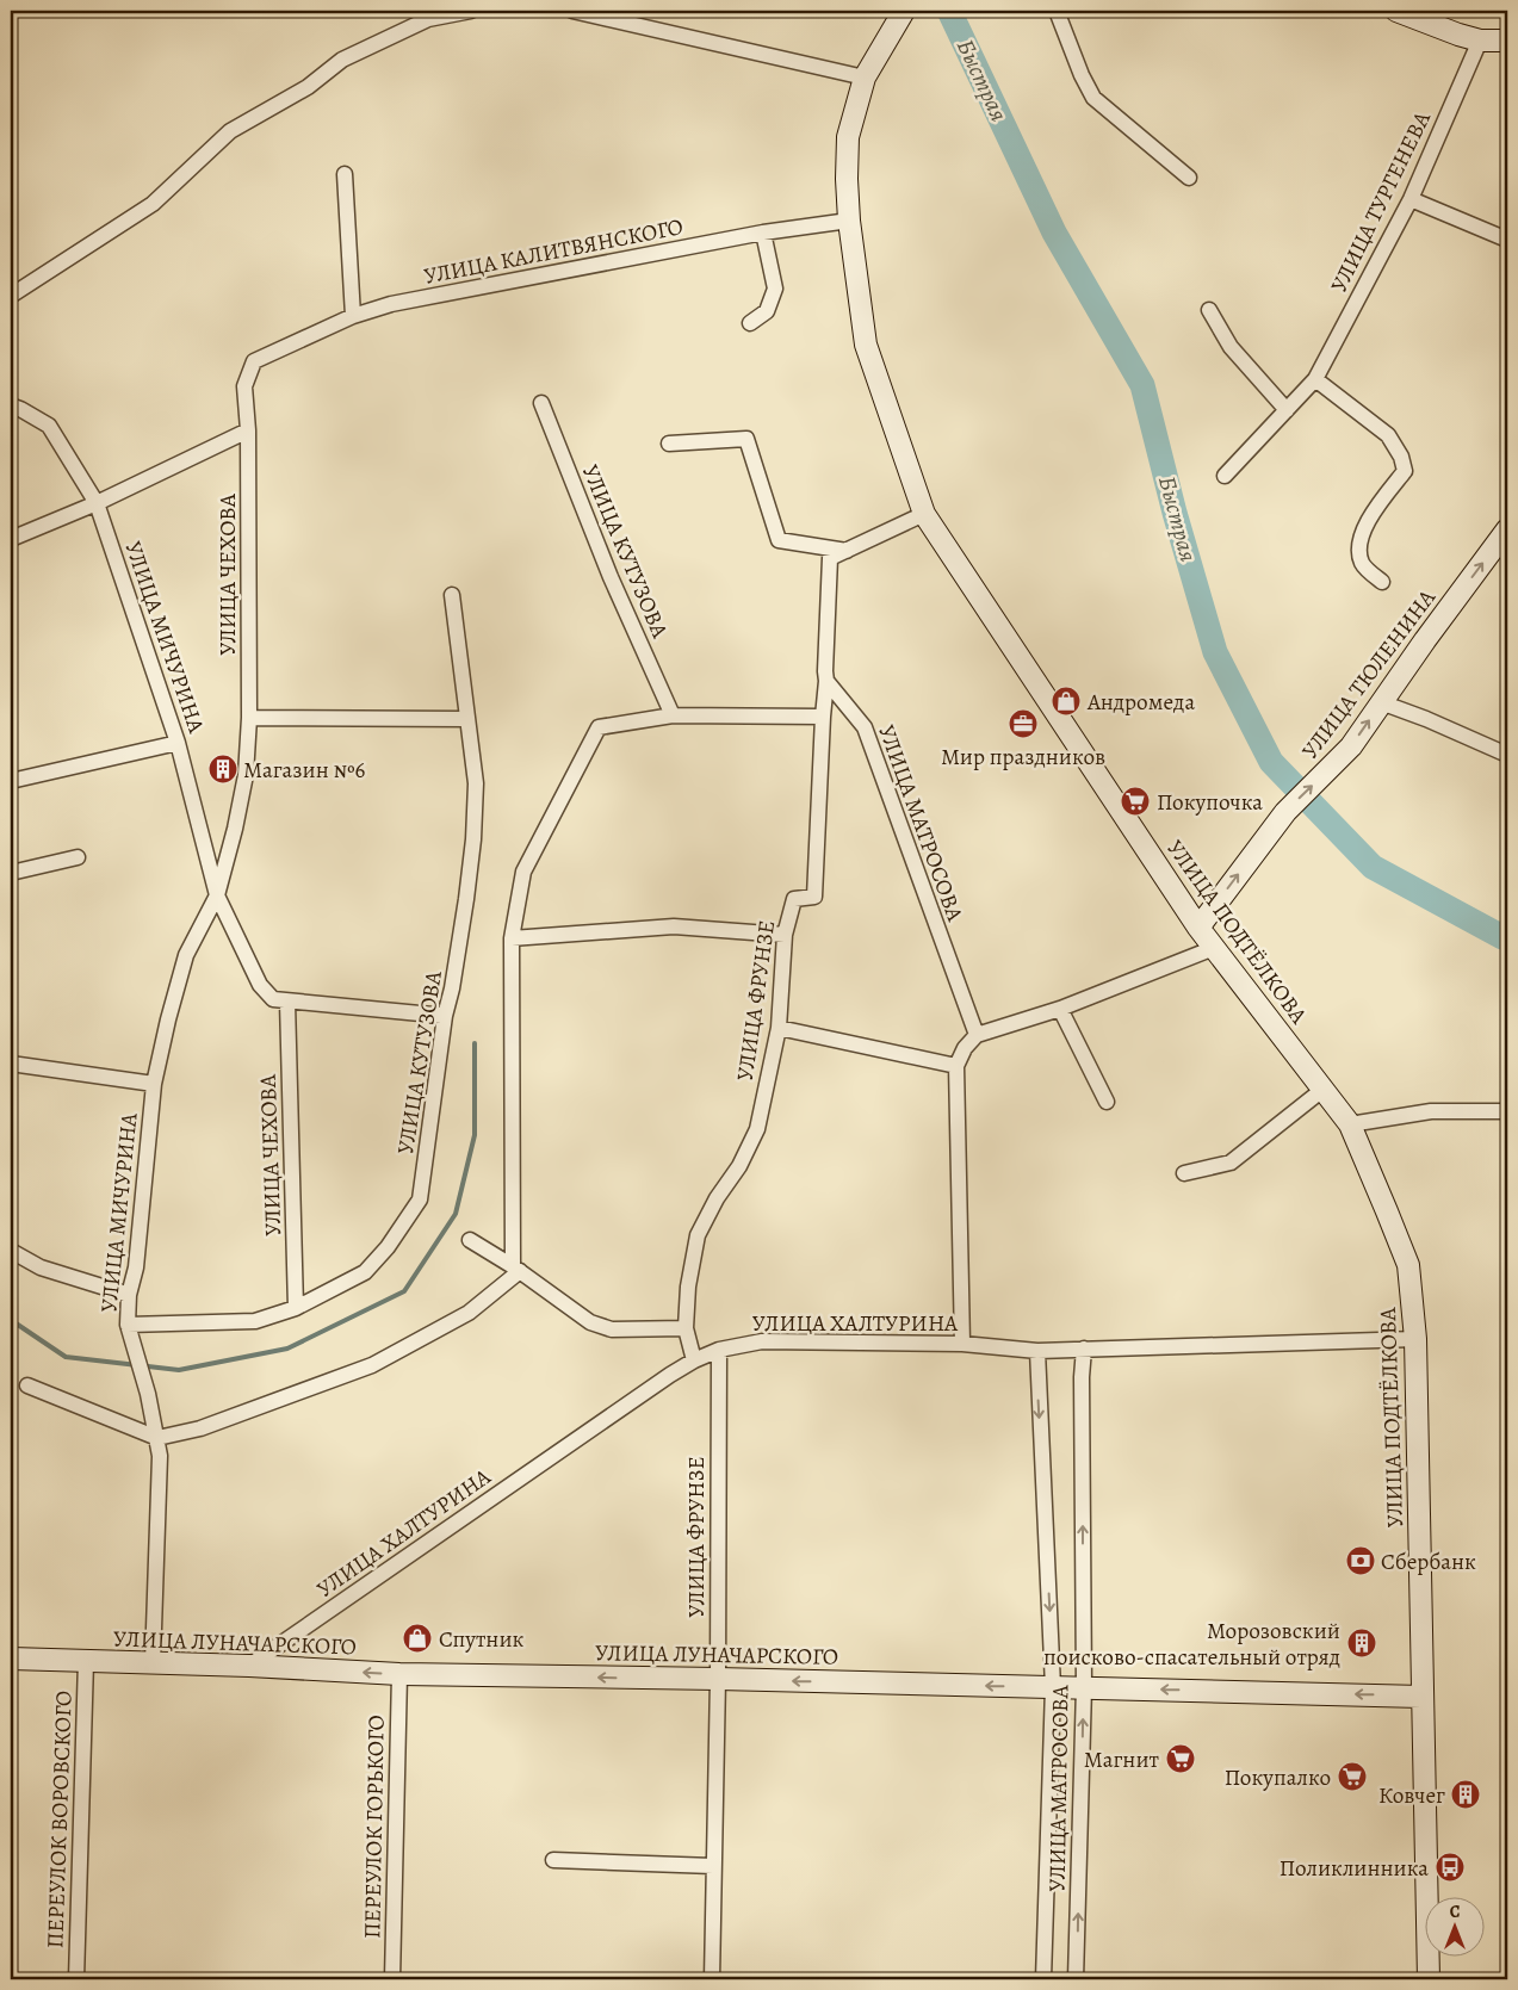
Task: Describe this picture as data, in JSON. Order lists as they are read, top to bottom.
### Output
{
  "streets": {
    "main road": ["УЛИЦА ТЮЛЕНИНА", "УЛИЦА ПОДТЁЛКОВА", "УЛИЦА ЛУНАЧАРСКОГО"],
    "street": [
      "УЛИЦА ТУРГЕНЕВА",
      "УЛИЦА КАЛИТВЯНСКОГО",
      "УЛИЦА КУТУЗОВА",
      "УЛИЦА ЧЕХОВА",
      "УЛИЦА МИЧУРИНА",
      "УЛИЦА МАТРОСОВА",
      "УЛИЦА ФРУНЗЕ",
      "УЛИЦА ХАЛТУРИНА",
      "ПЕРЕУЛОК ВОРОВСКОГО",
      "ПЕРЕУЛОК ГОРЬКОГО"
    ]
  },
  "crossings": [
    ["УЛИЦА КАЛИТВЯНСКОГО", "УЛИЦА ЧЕХОВА"],
    ["УЛИЦА КАЛИТВЯНСКОГО", "УЛИЦА ПОДТЁЛКОВА"],
    ["УЛИЦА КУТУЗОВА", "УЛИЦА ЧЕХОВА"],
    ["УЛИЦА КУТУЗОВА", "УЛИЦА МИЧУРИНА"],
    ["УЛИЦА ЧЕХОВА", "УЛИЦА МИЧУРИНА"],
    ["УЛИЦА МИЧУРИНА", "УЛИЦА ЛУНАЧАРСКОГО"],
    ["УЛИЦА ТЮЛЕНИНА", "УЛИЦА ПОДТЁЛКОВА"],
    ["УЛИЦА МАТРОСОВА", "УЛИЦА ХАЛТУРИНА"],
    ["УЛИЦА МАТРОСОВА", "УЛИЦА ЛУНАЧАРСКОГО"],
    ["УЛИЦА ПОДТЁЛКОВА", "УЛИЦА ХАЛТУРИНА"],
    ["УЛИЦА ПОДТЁЛКОВА", "УЛИЦА ЛУНАЧАРСКОГО"],
    ["УЛИЦА ФРУНЗЕ", "УЛИЦА ХАЛТУРИНА"],
    ["УЛИЦА ФРУНЗЕ", "УЛИЦА ЛУНАЧАРСКОГО"],
    ["УЛИЦА ХАЛТУРИНА", "УЛИЦА ЛУНАЧАРСКОГО"],
    ["УЛИЦА ЛУНАЧАРСКОГО", "ПЕРЕУЛОК ВОРОВСКОГО"],
    ["УЛИЦА ЛУНАЧАРСКОГО", "ПЕРЕУЛОК ГОРЬКОГО"]
  ],
  "one_way": ["УЛИЦА ТЮЛЕНИНА", "УЛИЦА ЛУНАЧАРСКОГО"],
  "water": ["Быстрая"],
  "places": {
    "shop": ["Андромеда", "Спутник"],
    "office": ["Мир праздников"],
    "building": ["Магазин №6", "Морозовский поисково-спасательный отряд", "Ковчег"],
    "supermarket": ["Покупочка", "Магнит", "Покупалко"],
    "bank": ["Сбербанк"],
    "bus stop": ["Поликлинника"]
  },
  "north": "top"
}
